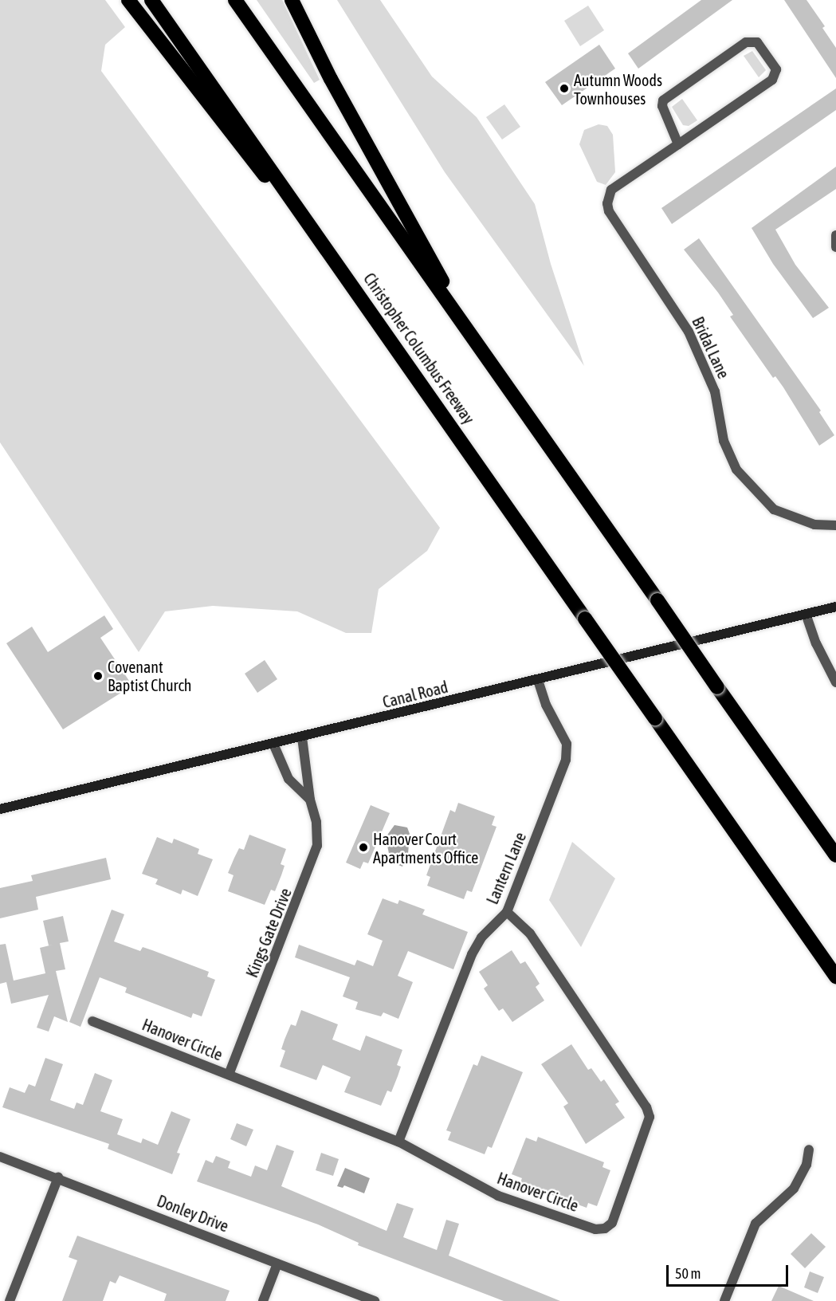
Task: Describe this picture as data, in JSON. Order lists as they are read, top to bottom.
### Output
{
  "streets": {
    "highway": ["Christopher Columbus Freeway"],
    "street": [
      "Bridal Lane",
      "Canal Road",
      "Lantern Lane",
      "Kings Gate Drive",
      "Hanover Circle",
      "Donley Drive"
    ]
  },
  "crossings": [
    ["Canal Road", "Lantern Lane"],
    ["Canal Road", "Kings Gate Drive"],
    ["Lantern Lane", "Hanover Circle"],
    ["Kings Gate Drive", "Hanover Circle"]
  ],
  "places": ["Autumn Woods Townhouses", "Covenant Baptist Church", "Hanover Court Apartments Office"],
  "scale_bar": "50 m"
}
